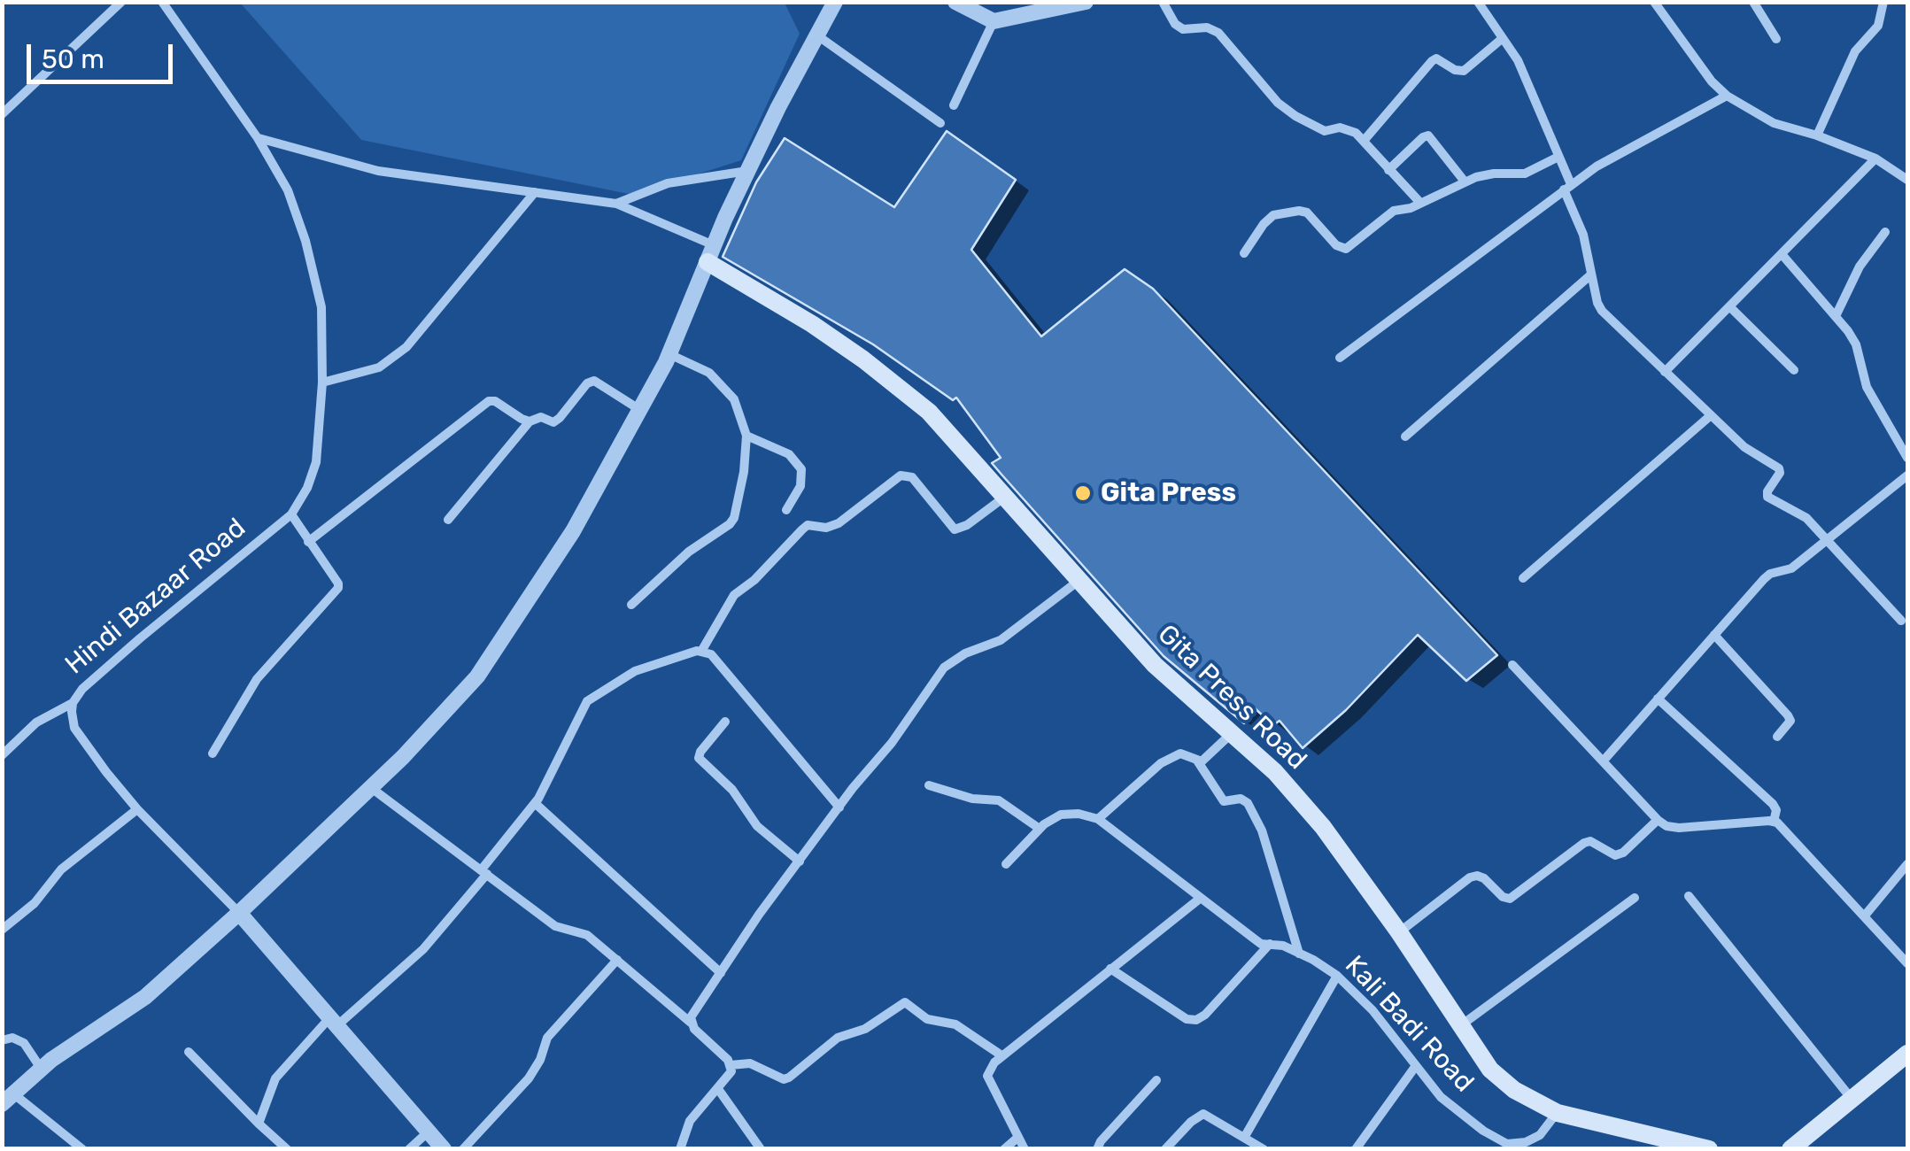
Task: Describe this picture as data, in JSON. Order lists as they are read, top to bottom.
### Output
{
  "streets": {
    "main road": ["Gita Press Road"],
    "street": ["Hindi Bazaar Road", "Kali Badi Road"]
  },
  "crossings": [
    ["Gita Press Road", "Kali Badi Road"]
  ],
  "places": ["Gita Press"],
  "scale_bar": "50 m"
}
